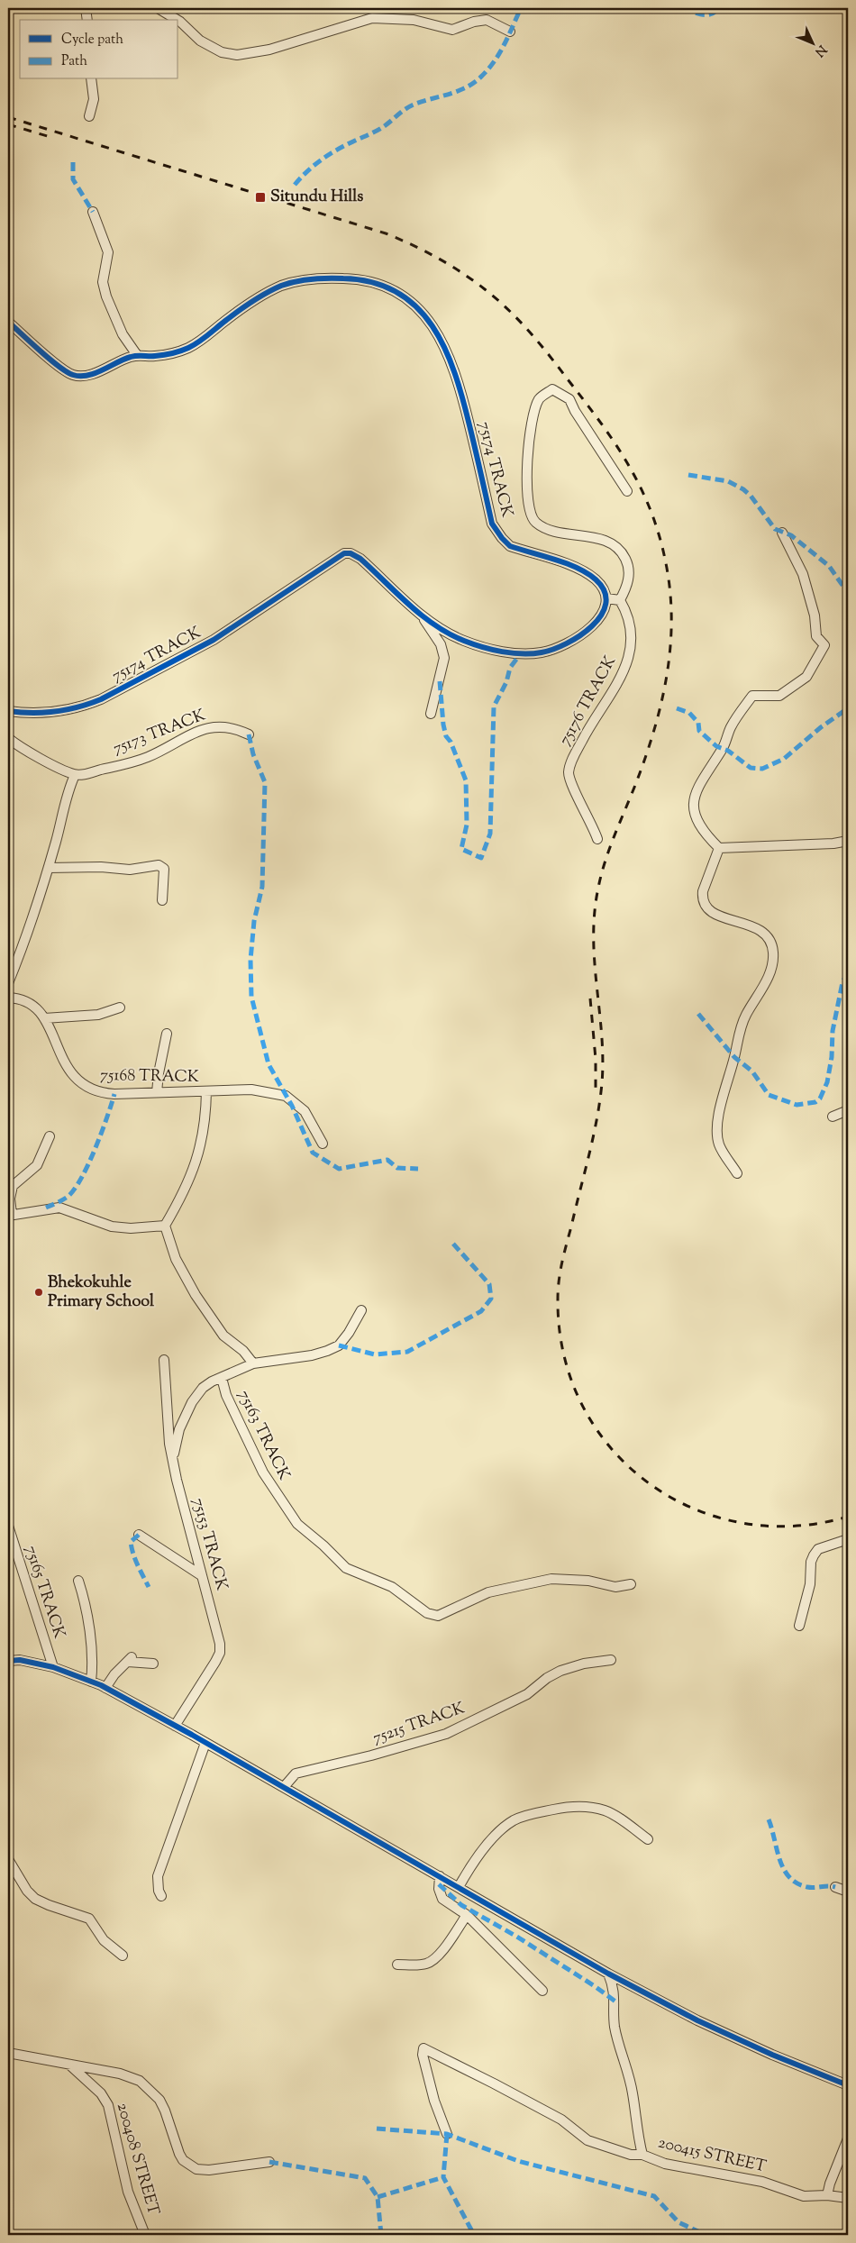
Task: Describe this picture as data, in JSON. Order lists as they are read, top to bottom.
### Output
{
  "streets": {
    "street": [
      "75174 TRACK",
      "75176 TRACK",
      "75173 TRACK",
      "75168 TRACK",
      "75163 TRACK",
      "75153 TRACK",
      "75165 TRACK",
      "75215 TRACK",
      "200415 STREET",
      "200408 STREET"
    ]
  },
  "crossings": [
    ["75163 TRACK", "75153 TRACK"]
  ],
  "places": {
    "transit": ["Situndu Hills"],
    "other": ["Bhekokuhle Primary School"]
  },
  "legend": ["Cycle path", "Path"],
  "north": "bottom right"
}
